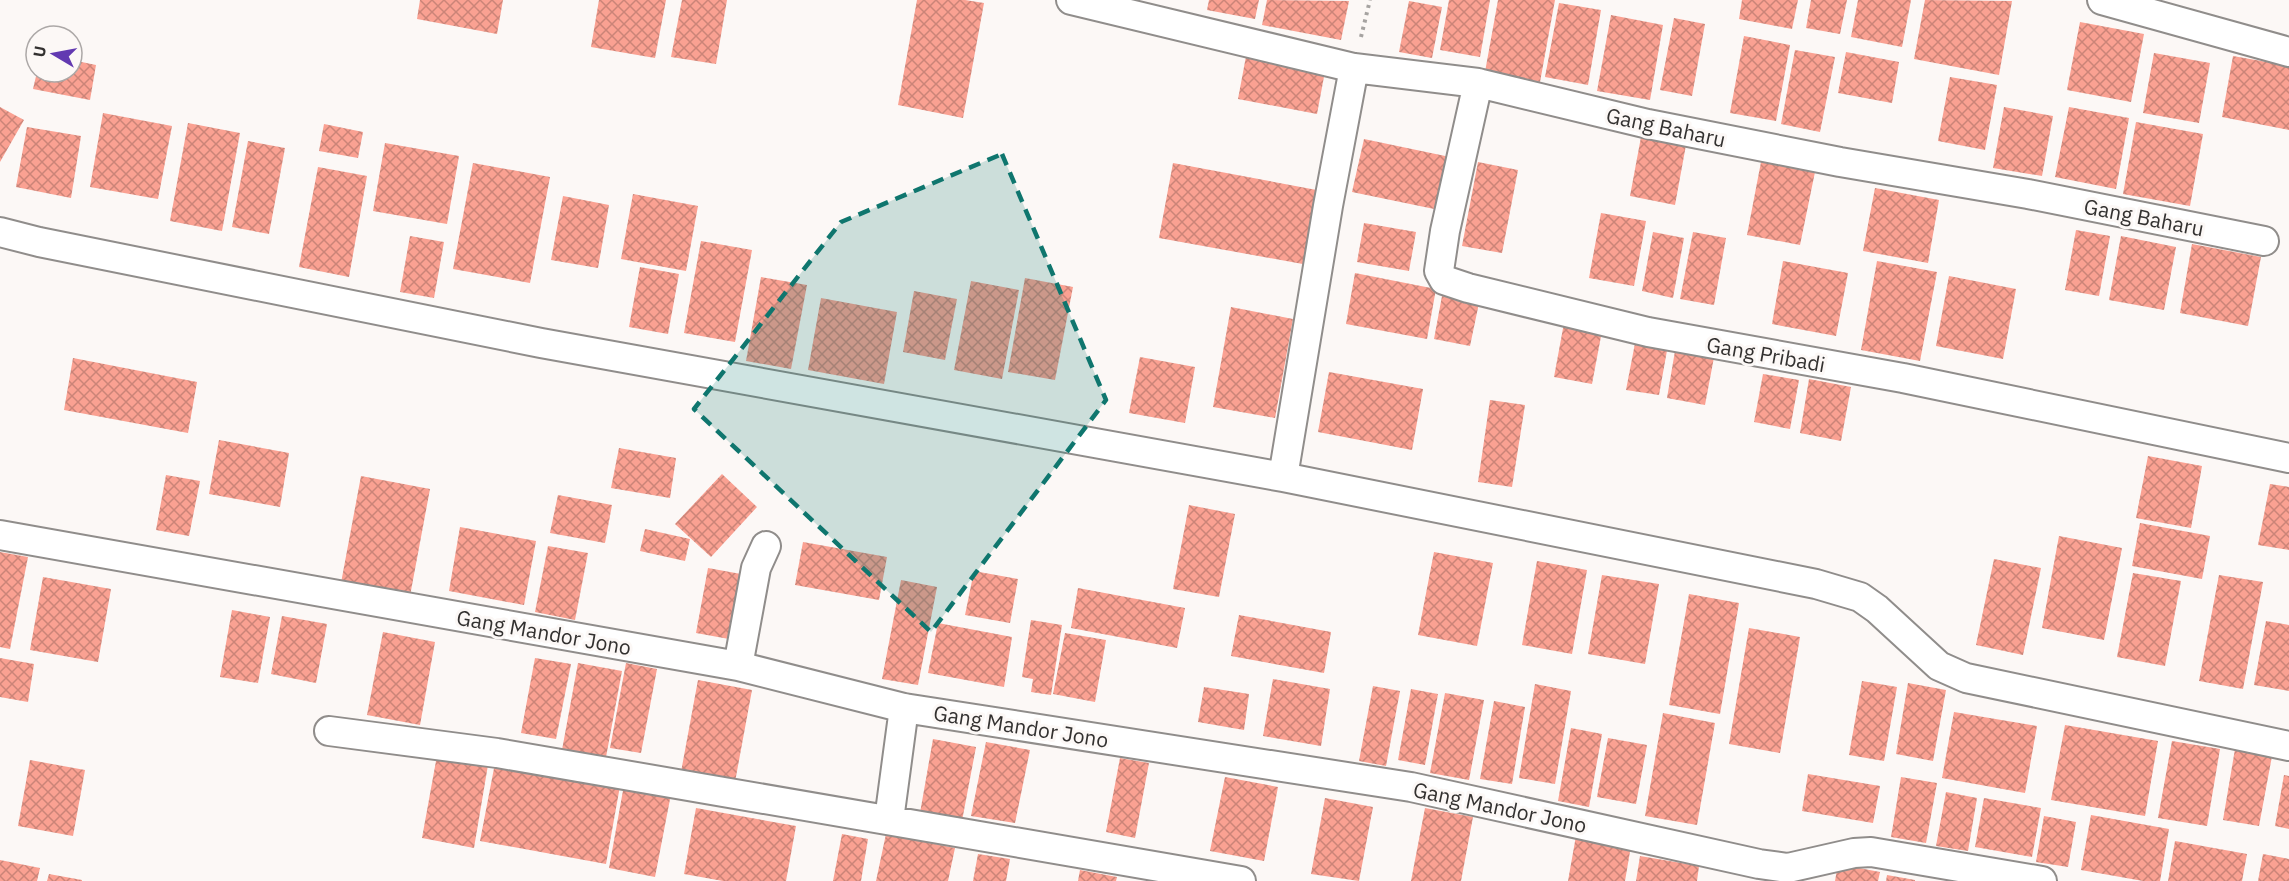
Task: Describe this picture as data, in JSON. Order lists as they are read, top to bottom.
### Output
{
  "streets": {
    "street": ["Gang Baharu", "Gang Pribadi", "Gang Mandor Jono"]
  },
  "crossings": [
    ["Gang Baharu", "Gang Pribadi"]
  ],
  "north": "left"
}
